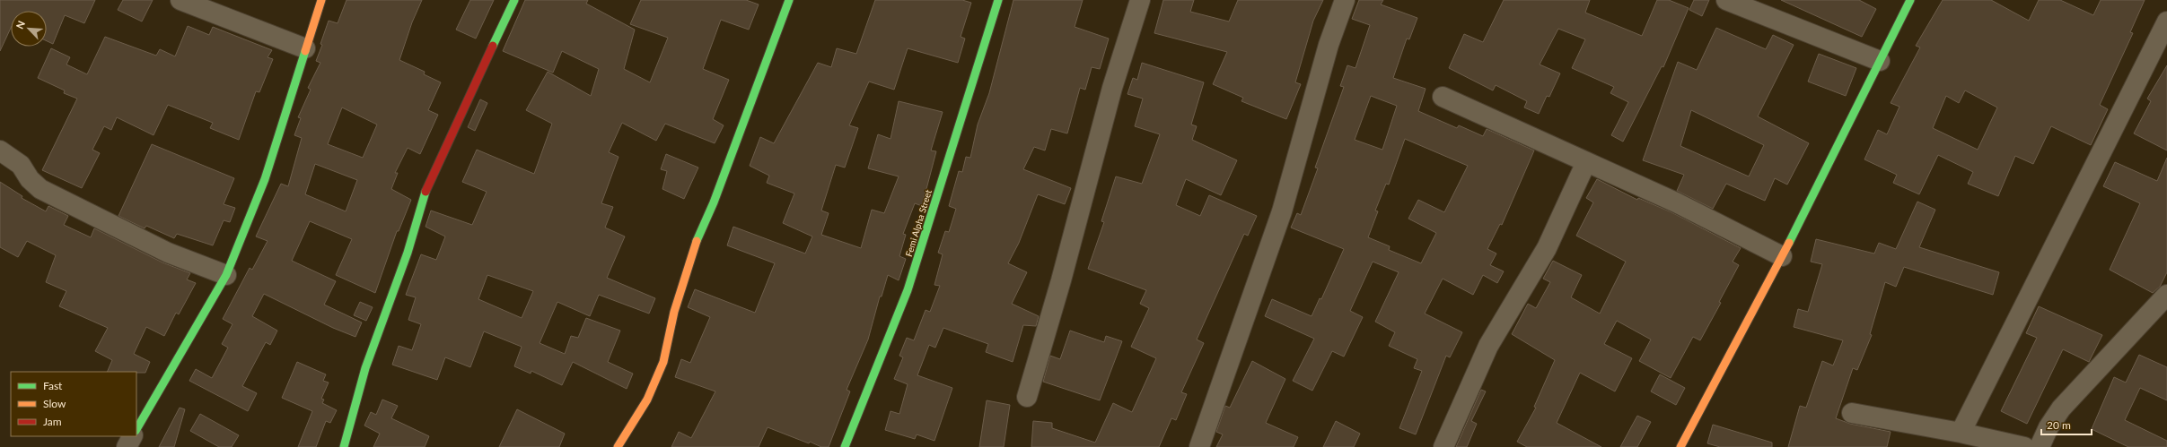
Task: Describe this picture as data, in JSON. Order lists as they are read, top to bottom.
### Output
{
  "streets": {
    "street": ["Femi Alpha Street"]
  },
  "legend": ["Fast", "Slow", "Jam"],
  "scale_bar": "20 m",
  "north": "top left"
}
